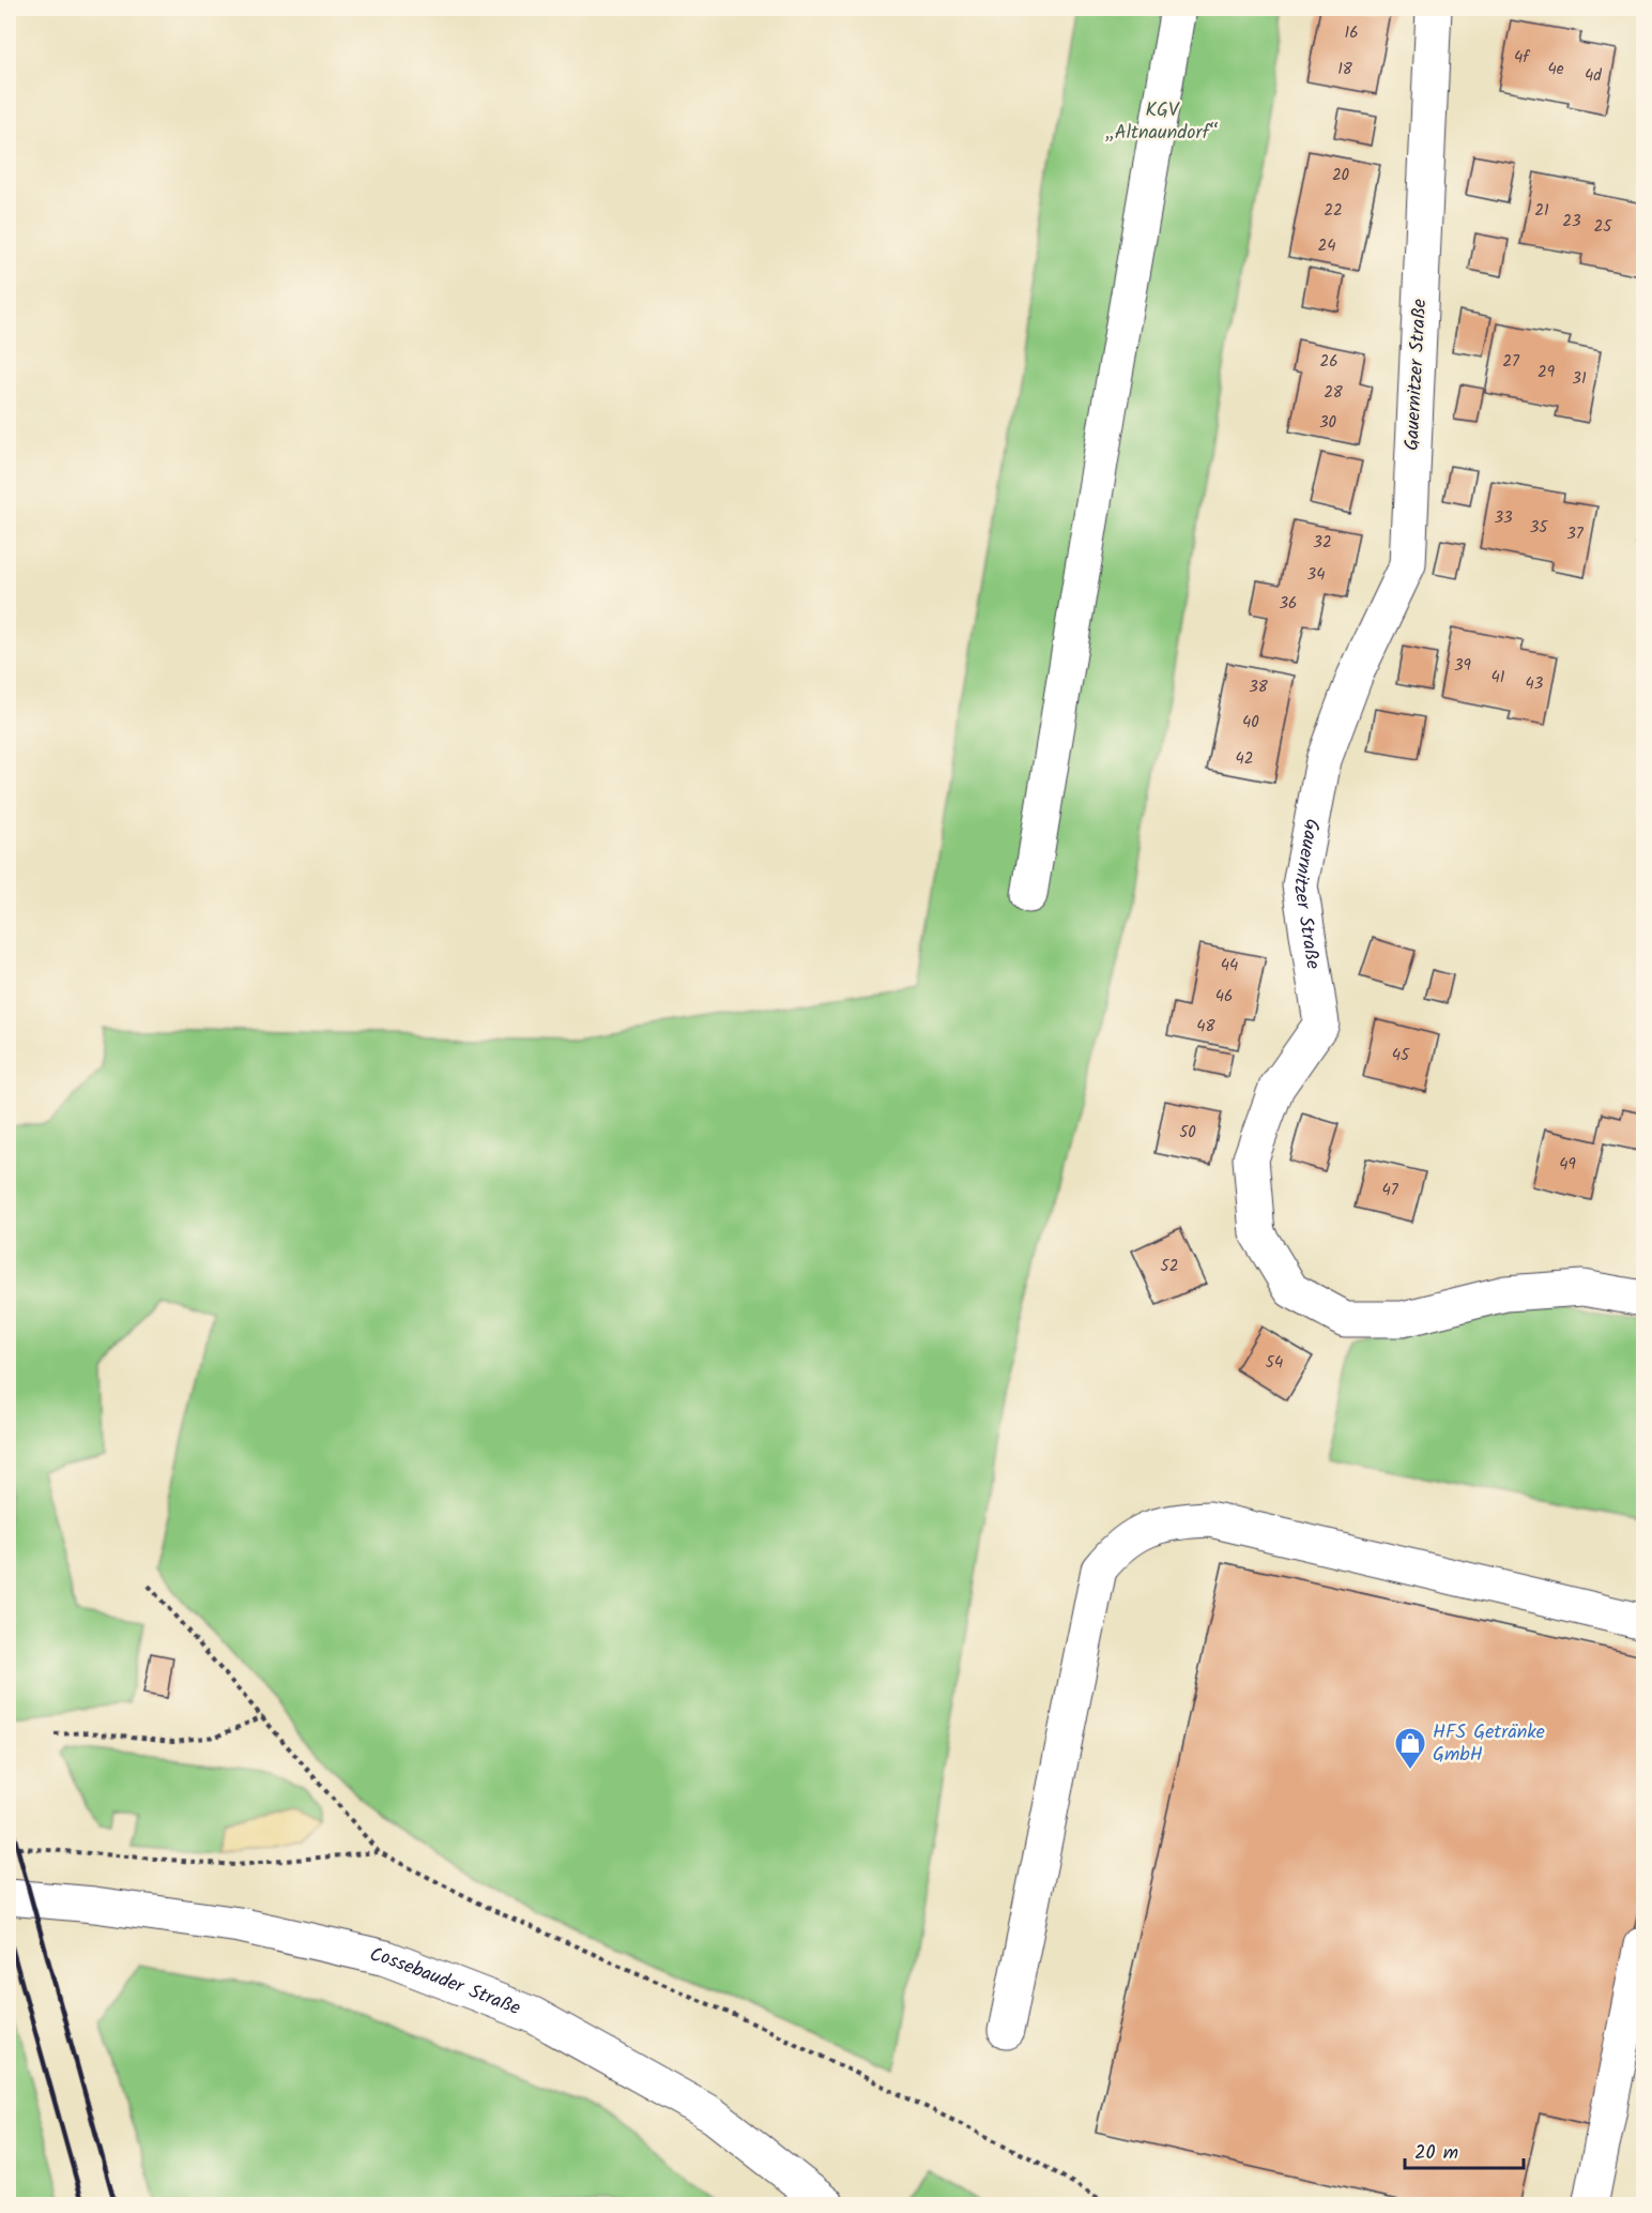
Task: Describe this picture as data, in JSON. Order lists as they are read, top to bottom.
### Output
{
  "streets": {
    "street": ["Gauernitzer Straße", "Cossebauder Straße"]
  },
  "parks": ["KGV „Altnaundorf“"],
  "places": {
    "shop": ["HFS Getränke GmbH"]
  },
  "house_numbers": [
    "16",
    "4f",
    "18",
    "4e",
    "4d",
    "20",
    "22",
    "21",
    "23",
    "25",
    "24",
    "26",
    "27",
    "29",
    "31",
    "28",
    "30",
    "33",
    "35",
    "37",
    "32",
    "34",
    "36",
    "39",
    "41",
    "43",
    "38",
    "40",
    "42",
    "44",
    "46",
    "48",
    "45",
    "50",
    "49",
    "47",
    "52",
    "54"
  ],
  "scale_bar": "20 m"
}
